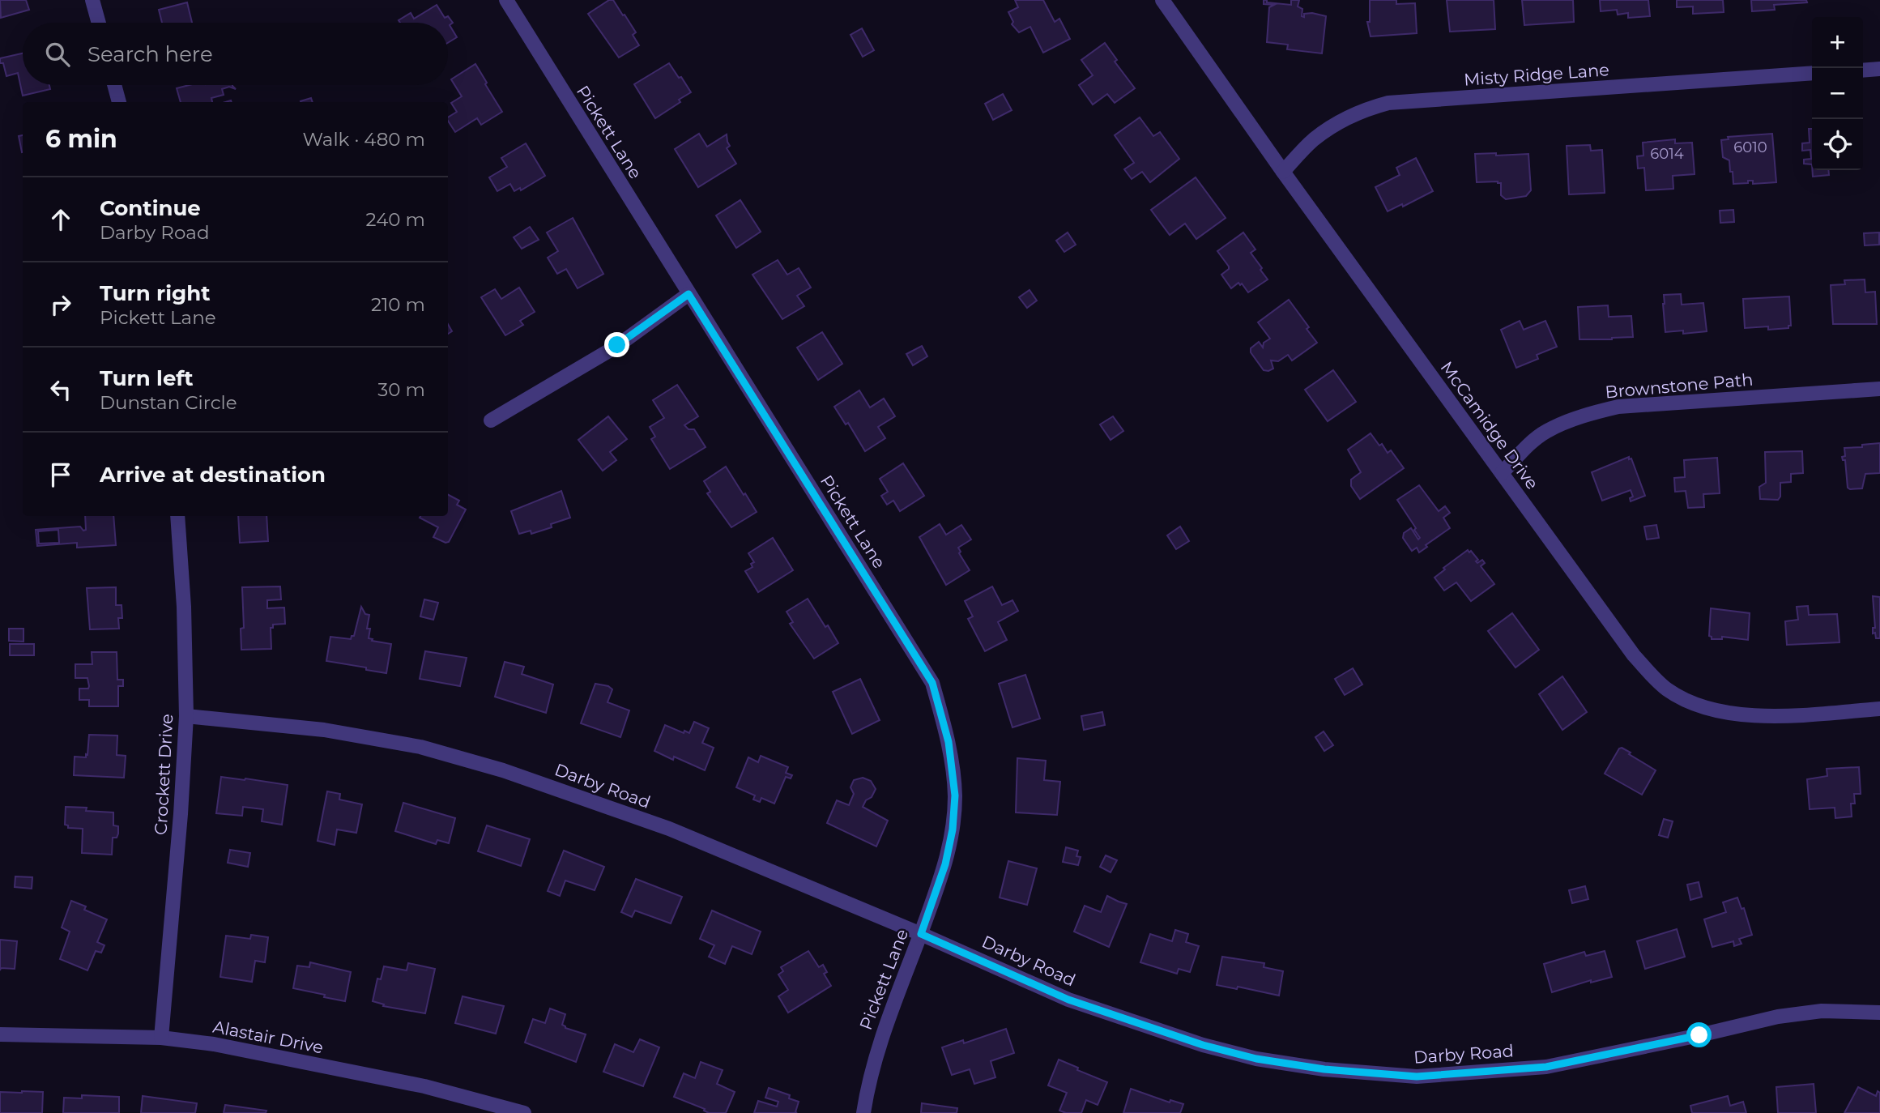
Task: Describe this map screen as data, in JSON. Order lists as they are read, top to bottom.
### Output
{
  "streets": {
    "street": [
      "Misty Ridge Lane",
      "Pickett Lane",
      "Brownstone Path",
      "McCamidge Drive",
      "Crockett Drive",
      "Darby Road",
      "Alastair Drive"
    ]
  },
  "crossings": [
    ["Misty Ridge Lane", "McCamidge Drive"],
    ["Pickett Lane", "Darby Road"],
    ["Brownstone Path", "McCamidge Drive"],
    ["Crockett Drive", "Darby Road"],
    ["Crockett Drive", "Alastair Drive"]
  ],
  "house_numbers": ["6010", "6014"],
  "page": {
    "map_buttons": ["+", "−"],
    "search": "Search here",
    "heading": ["6 min", "Walk · 480 m"],
    "list": [
      ["Continue", "Darby Road", "240 m"],
      ["Turn right", "Pickett Lane", "210 m"],
      ["Turn left", "Dunstan Circle", "30 m"],
      "Arrive at destination"
    ]
  }
}
